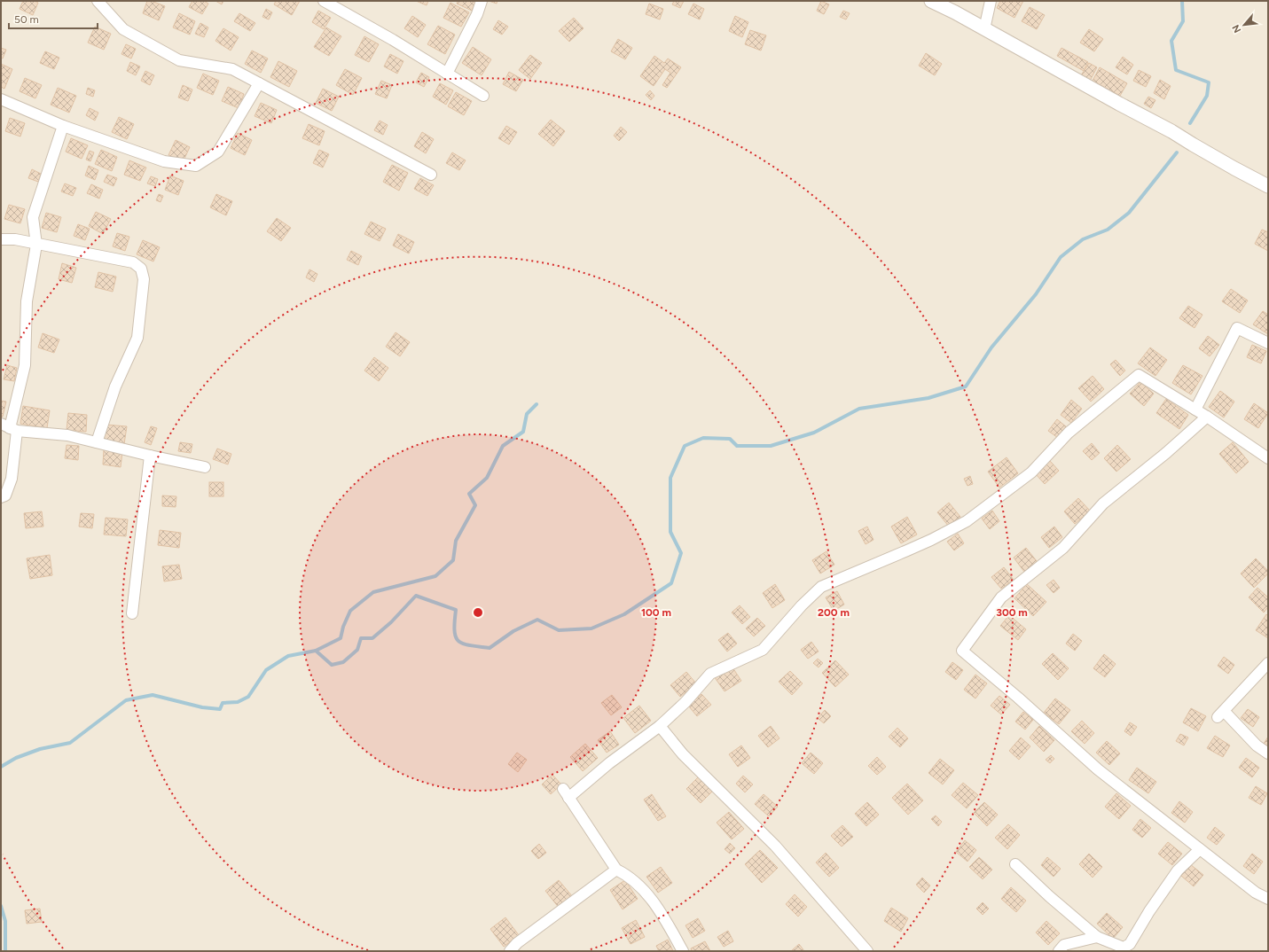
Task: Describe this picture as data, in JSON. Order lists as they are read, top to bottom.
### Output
{
  "scale_bar": "50 m",
  "north": "bottom left",
  "rings": ["100 m", "200 m", "300 m"]
}
